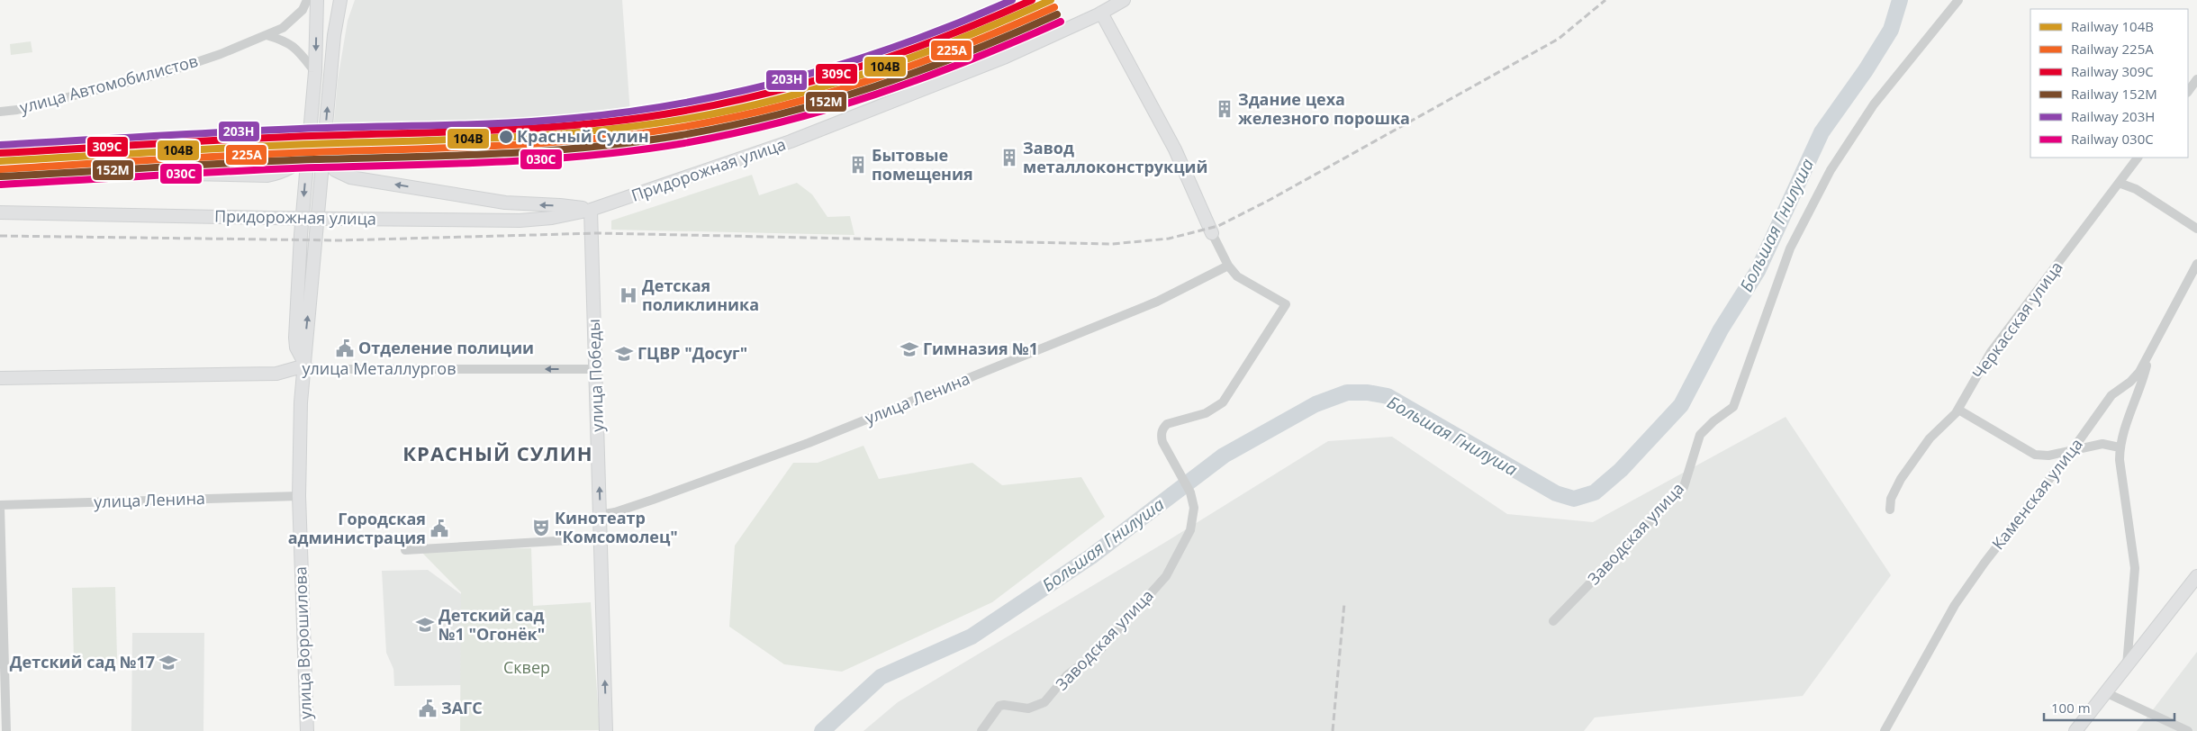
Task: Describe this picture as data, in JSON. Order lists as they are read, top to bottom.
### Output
{
  "streets": {
    "main road": [
      "Придорожная улица",
      "улица Металлургов",
      "улица Победы",
      "улица Ворошилова"
    ],
    "street": [
      "улица Автомобилистов",
      "Черкасская улица",
      "улица Ленина",
      "Каменская улица",
      "Заводская улица"
    ]
  },
  "crossings": [
    ["Придорожная улица", "улица Победы"],
    ["Придорожная улица", "улица Ворошилова"],
    ["улица Металлургов", "улица Победы"],
    ["улица Металлургов", "улица Ворошилова"],
    ["улица Победы", "улица Ленина"],
    ["улица Ленина", "Заводская улица"],
    ["улица Ленина", "улица Ворошилова"]
  ],
  "one_way": ["улица Металлургов", "улица Победы"],
  "districts": ["КРАСНЫЙ СУЛИН"],
  "water": ["Большая Гнилуша"],
  "parks": ["Сквер"],
  "places": {
    "building": ["Здание цеха железного порошка", "Завод металлоконструкций", "Бытовые помещения"],
    "other": ["Красный Сулин"],
    "hospital": ["Детская поликлиника"],
    "public building": ["Отделение полиции", "Городская администрация", "ЗАГС"],
    "school or university": [
      "Гимназия №1",
      "ГЦВР \"Досуг\"",
      "Детский сад №1 \"Огонёк\"",
      "Детский сад №17"
    ],
    "theatre": ["Кинотеатр \"Комсомолец\""]
  },
  "lines": [
    "rail line 104В",
    "rail line 309С",
    "rail line 203Н",
    "rail line 225А",
    "rail line 152М",
    "rail line 030C"
  ],
  "legend": [
    "Railway 104В",
    "Railway 225А",
    "Railway 309С",
    "Railway 152М",
    "Railway 203Н",
    "Railway 030C"
  ],
  "scale_bar": "100 m"
}
